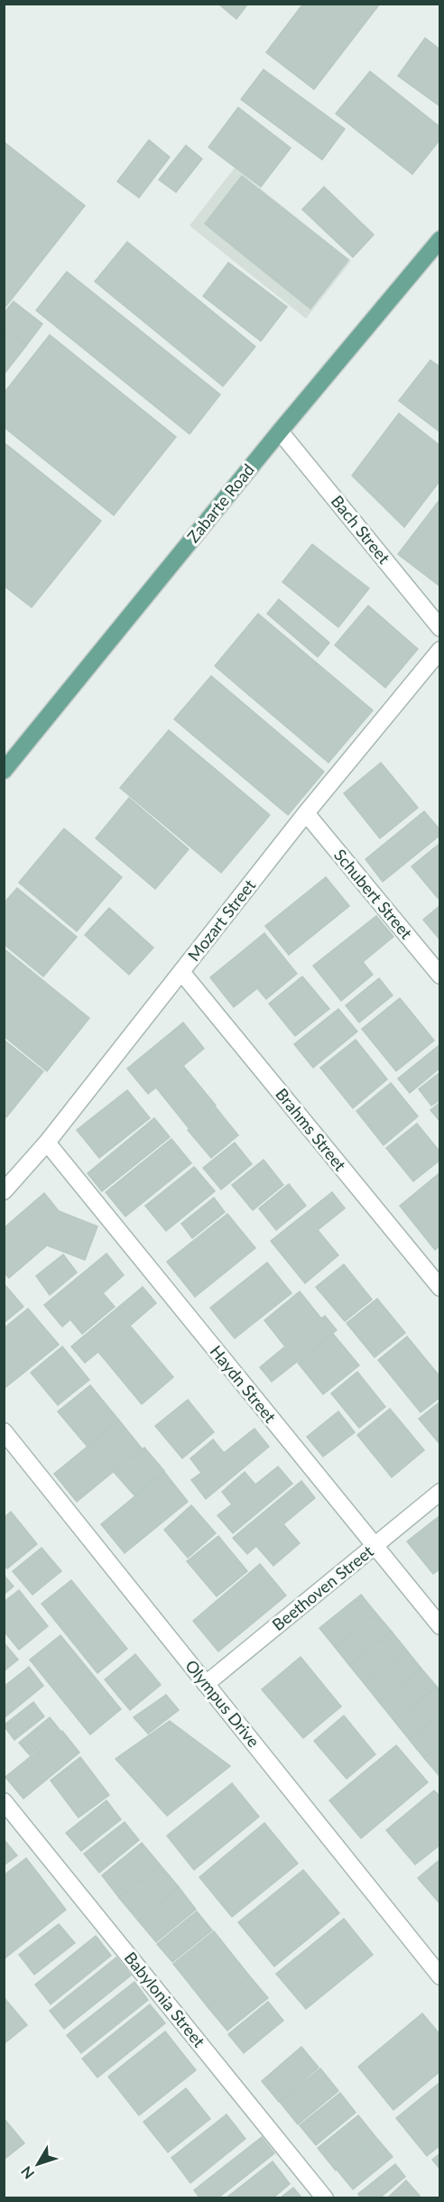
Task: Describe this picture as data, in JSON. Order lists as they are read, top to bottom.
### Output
{
  "streets": {
    "main road": ["Zabarte Road"],
    "street": [
      "Bach Street",
      "Schubert Street",
      "Mozart Street",
      "Brahms Street",
      "Haydn Street",
      "Beethoven Street",
      "Olympus Drive",
      "Babylonia Street"
    ]
  },
  "crossings": [
    ["Zabarte Road", "Bach Street"],
    ["Schubert Street", "Mozart Street"],
    ["Mozart Street", "Brahms Street"],
    ["Mozart Street", "Haydn Street"],
    ["Haydn Street", "Beethoven Street"],
    ["Beethoven Street", "Olympus Drive"]
  ],
  "north": "bottom left"
}
